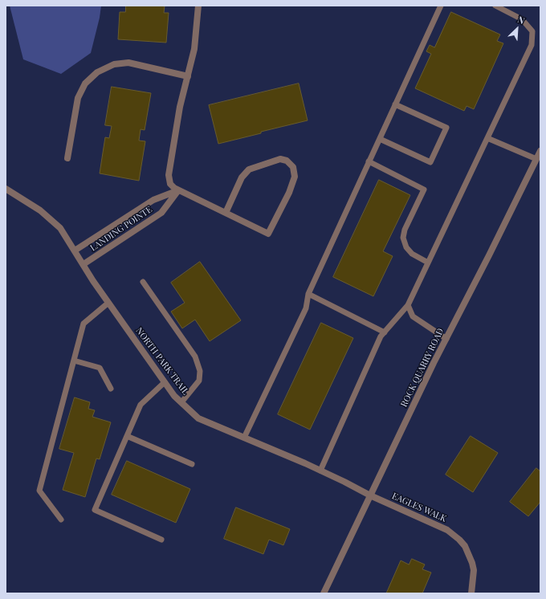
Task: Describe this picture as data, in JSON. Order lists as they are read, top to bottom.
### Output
{
  "streets": {
    "street": [
      "LANDING POINTE",
      "NORTH PARK TRAIL",
      "ROCK QUARRY ROAD",
      "EAGLES WALK"
    ]
  },
  "crossings": [
    ["LANDING POINTE", "NORTH PARK TRAIL"],
    ["NORTH PARK TRAIL", "ROCK QUARRY ROAD"],
    ["NORTH PARK TRAIL", "EAGLES WALK"],
    ["ROCK QUARRY ROAD", "EAGLES WALK"]
  ],
  "north": "top right"
}
